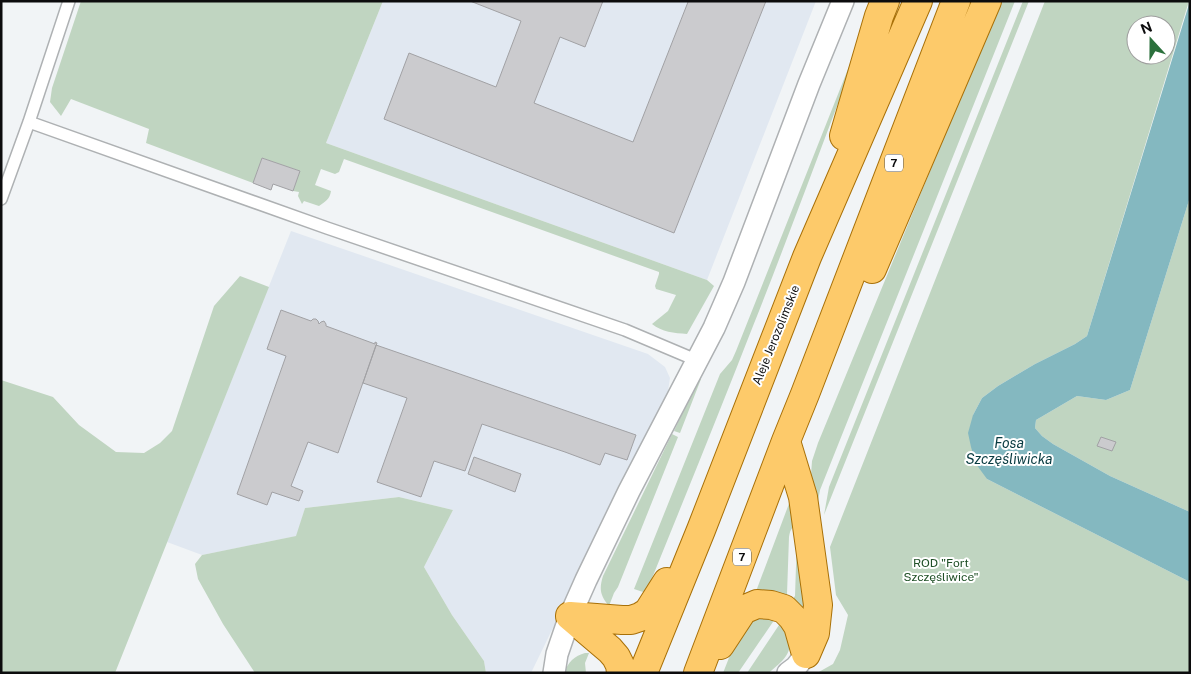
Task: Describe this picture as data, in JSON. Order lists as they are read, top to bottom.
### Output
{
  "streets": {
    "main road": ["7", "Aleje Jerozolimskie"]
  },
  "water": ["Fosa Szczęśliwicka"],
  "parks": ["ROD \"Fort Szczęśliwice\""],
  "north": "top"
}
